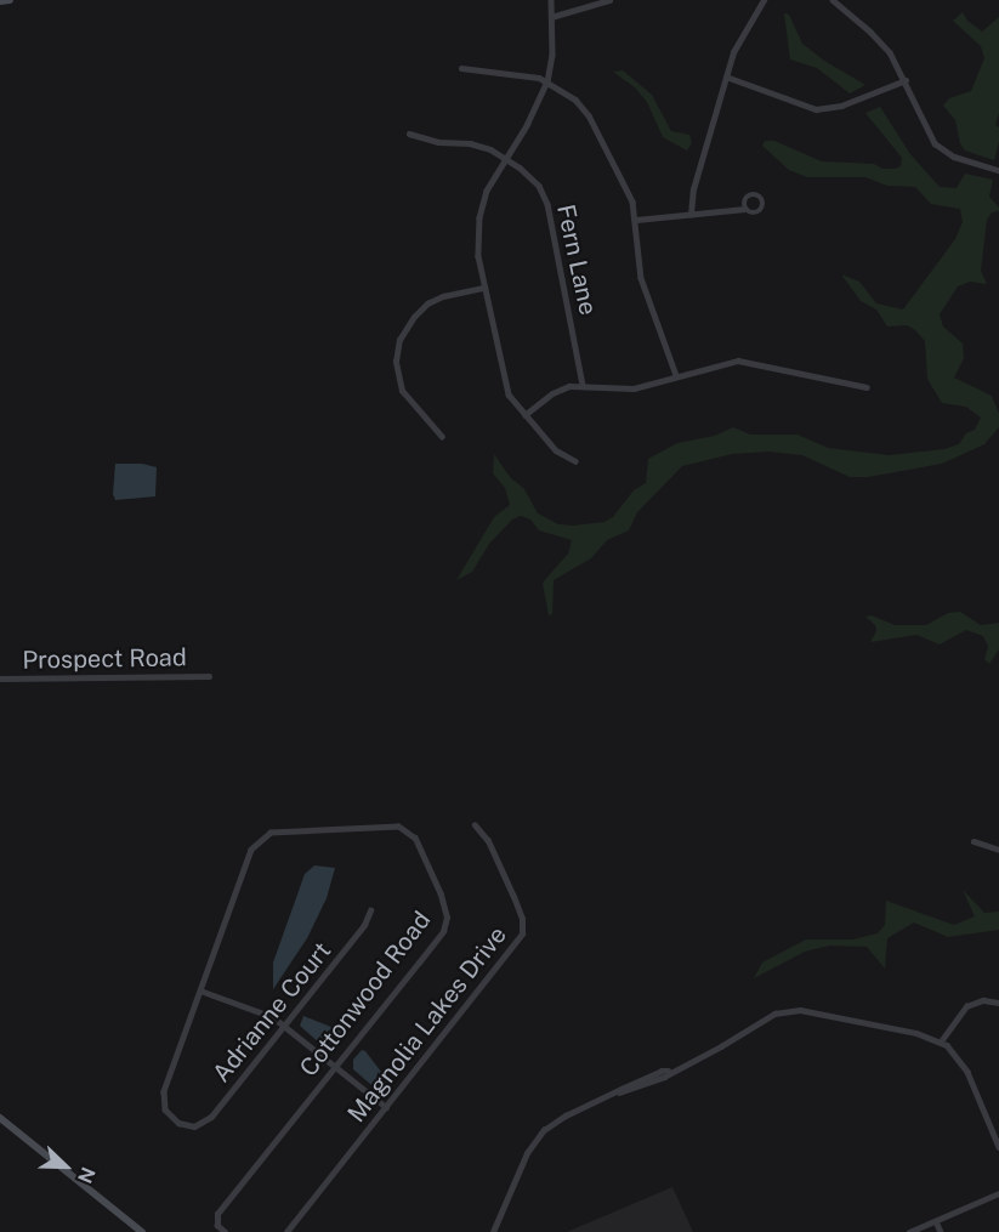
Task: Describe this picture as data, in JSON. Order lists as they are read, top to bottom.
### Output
{
  "streets": {
    "street": [
      "Fern Lane",
      "Prospect Road",
      "Cottonwood Road",
      "Adrianne Court",
      "Magnolia Lakes Drive"
    ]
  },
  "crossings": [
    ["Cottonwood Road", "Adrianne Court"]
  ],
  "north": "bottom right"
}
